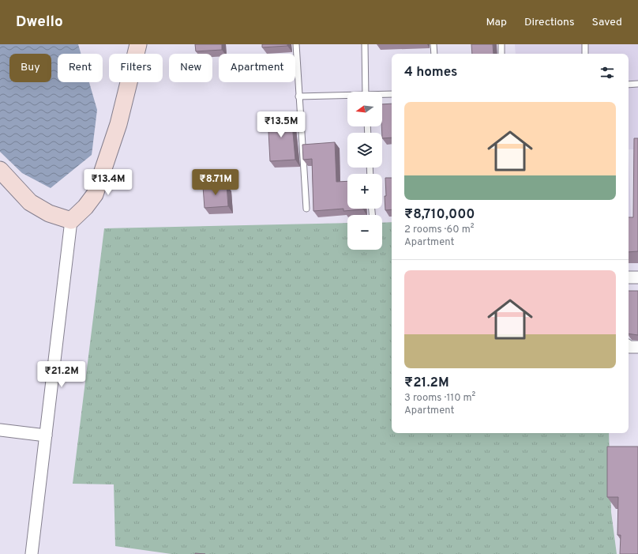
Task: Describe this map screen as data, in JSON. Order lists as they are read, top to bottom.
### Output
{
  "north": "left",
  "page": {
    "header": "Dwello",
    "nav": ["Map", "Directions", "Saved"],
    "chip": [
      "Buy",
      "Rent",
      "Filters",
      "New",
      "Apartment"
    ],
    "heading": "4 homes",
    "map_buttons": ["+", "−"],
    "list": [
      {
        "name": "₹8,710,000",
        "note": "2 rooms · 60 m² · Apartment"
      },
      {
        "name": "₹21.2M",
        "note": "3 rooms · 110 m² · Apartment"
      }
    ],
    "price": [
      "₹13.5M",
      "₹13.4M",
      "₹8.71M",
      "₹21.2M"
    ]
  }
}
